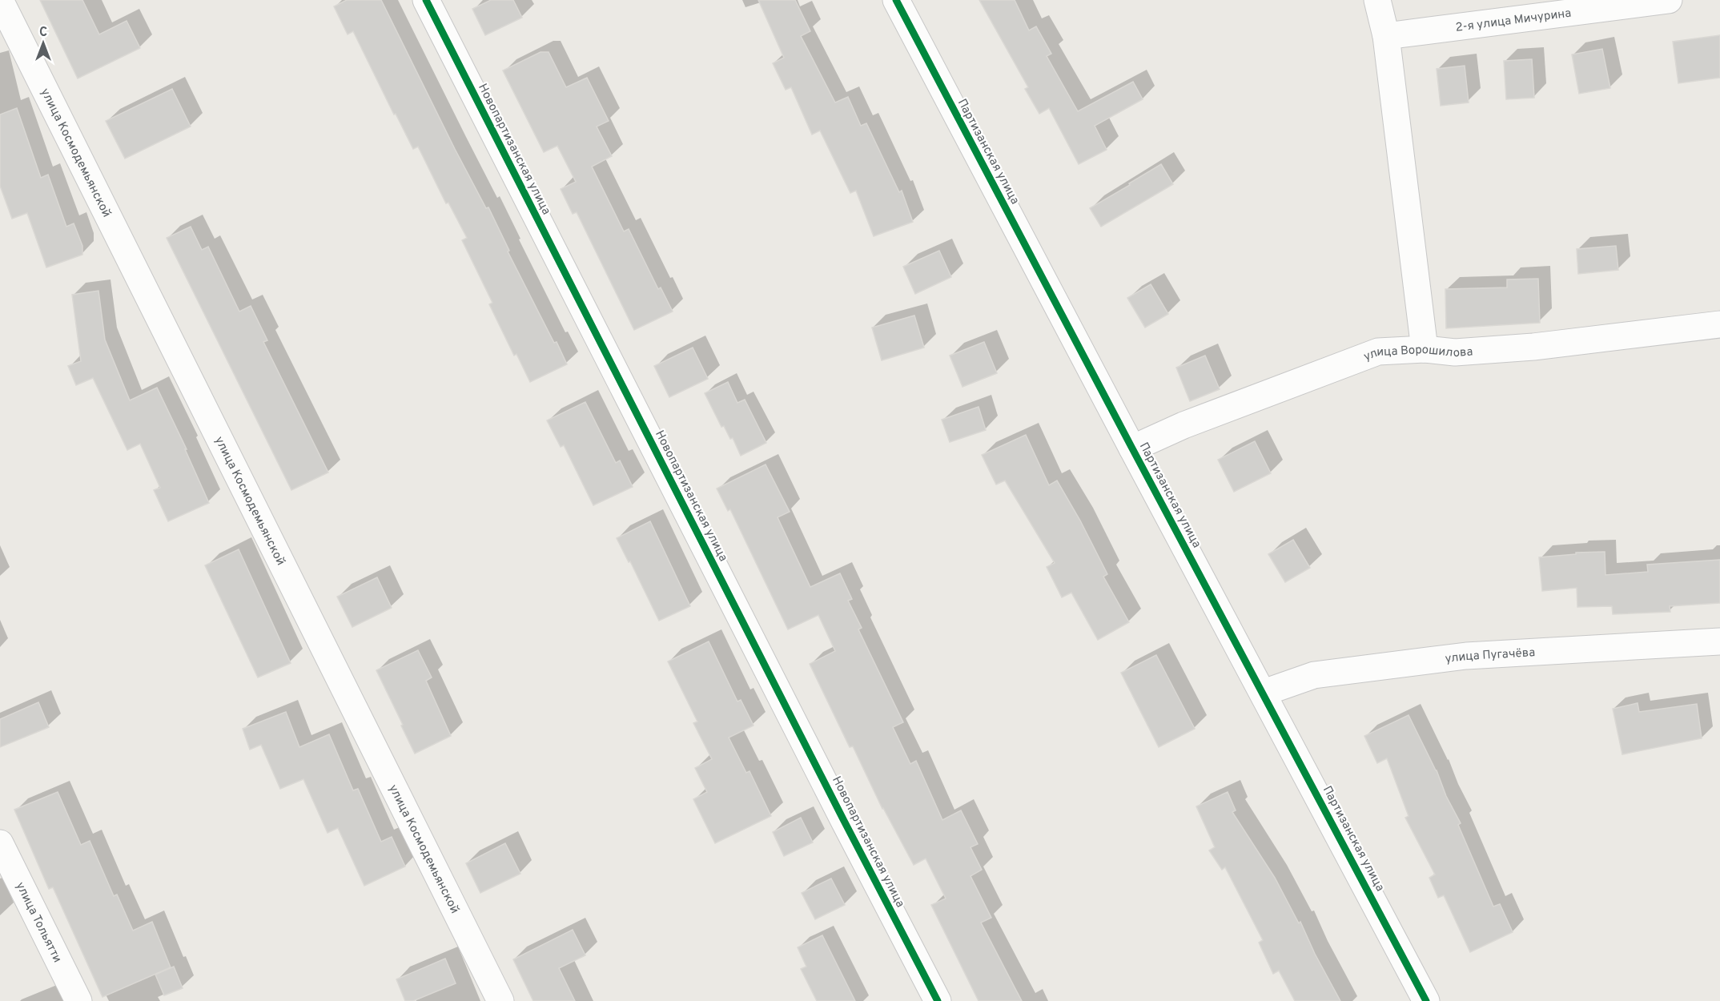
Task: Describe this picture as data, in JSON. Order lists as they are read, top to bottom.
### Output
{
  "streets": {
    "street": [
      "2-я улица Мичурина",
      "Новопартизанская улица",
      "Партизанская улица",
      "улица Космодемьянской",
      "улица Ворошилова",
      "улица Пугачёва",
      "улица Тольятти"
    ]
  },
  "crossings": [
    ["Партизанская улица", "улица Ворошилова"],
    ["Партизанская улица", "улица Пугачёва"]
  ],
  "north": "top"
}
